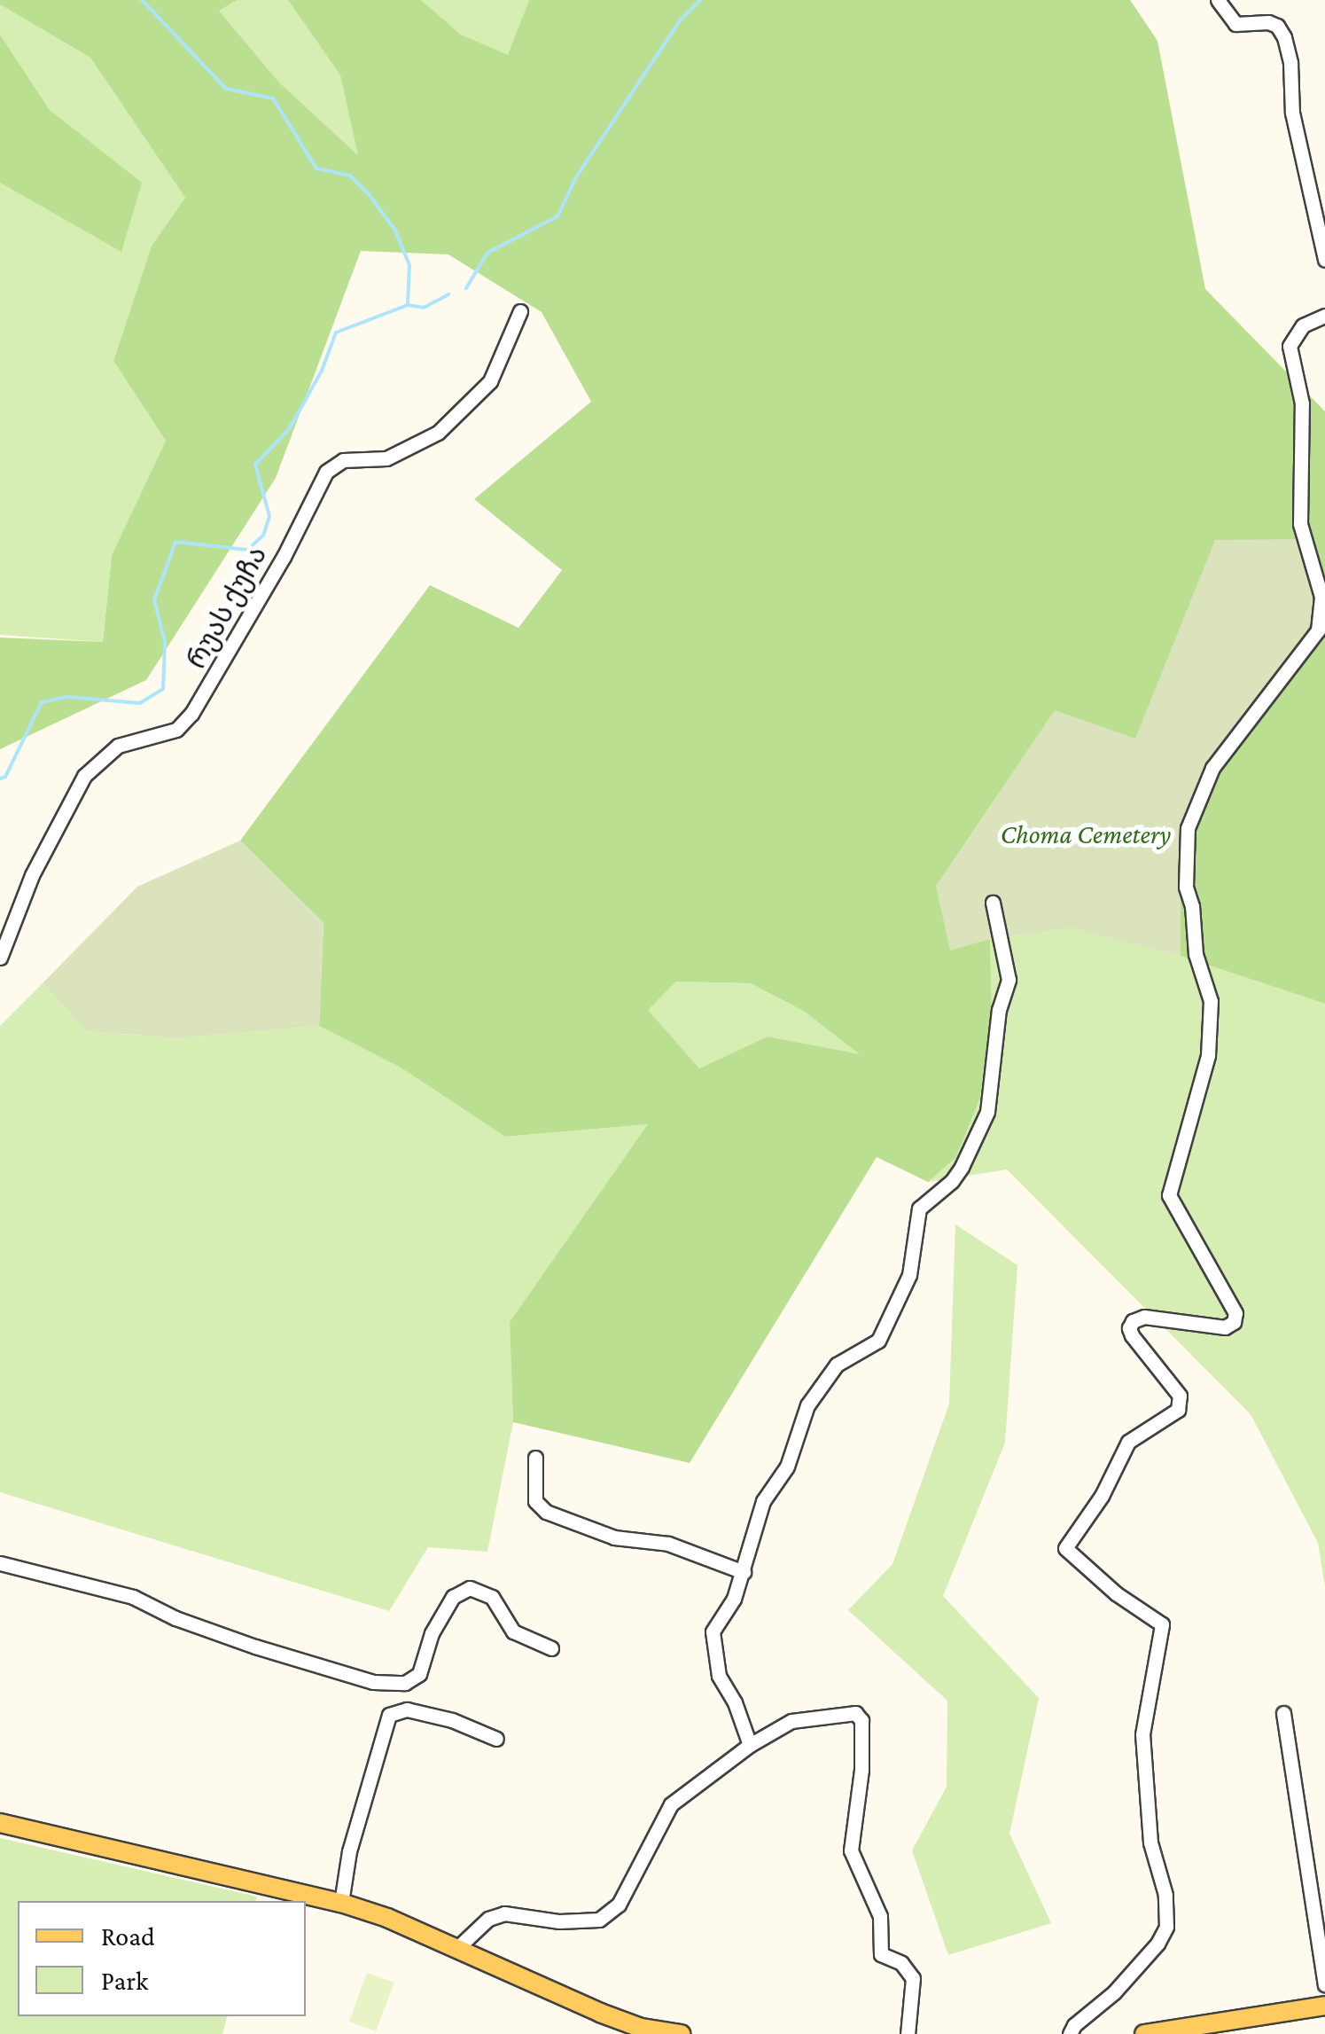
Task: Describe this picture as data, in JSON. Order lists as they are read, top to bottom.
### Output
{
  "streets": {
    "street": ["რუას ქუჩა"]
  },
  "parks": ["Choma Cemetery"],
  "legend": ["Road", "Park"]
}
